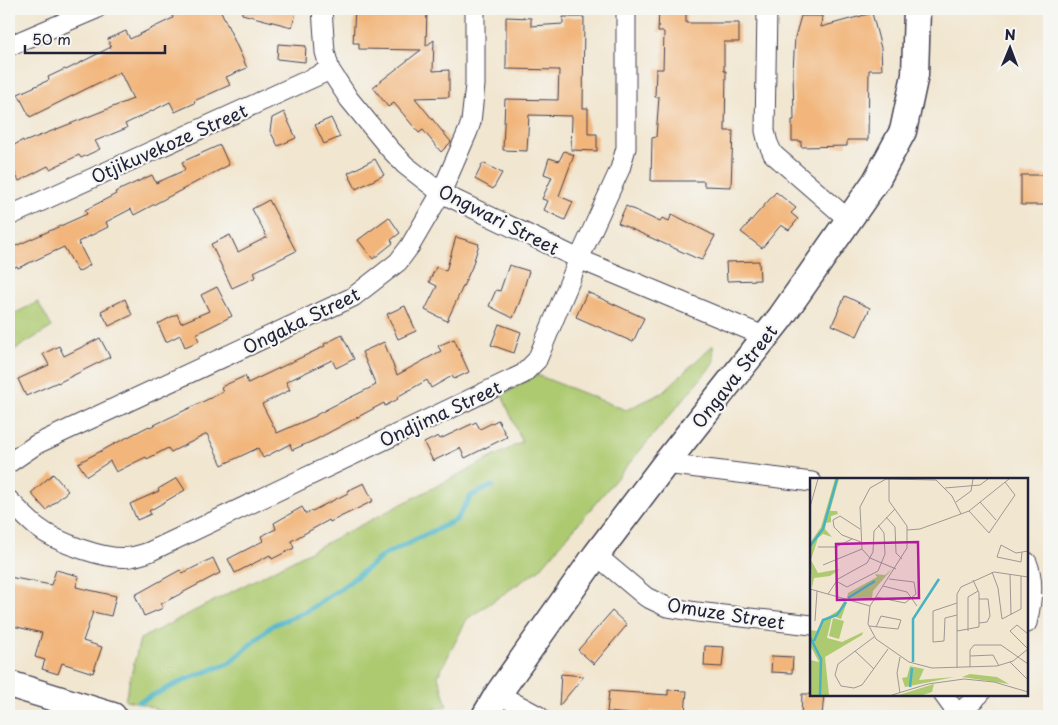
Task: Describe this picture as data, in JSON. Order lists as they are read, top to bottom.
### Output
{
  "streets": {
    "street": [
      "Otjikuvekoze Street",
      "Ongwari Street",
      "Ongaka Street",
      "Ongava Street",
      "Ondjima Street",
      "Omuze Street"
    ]
  },
  "crossings": [
    ["Otjikuvekoze Street", "Ongwari Street"],
    ["Ongwari Street", "Ongaka Street"],
    ["Ongwari Street", "Ongava Street"],
    ["Ongwari Street", "Ondjima Street"],
    ["Ongava Street", "Omuze Street"]
  ],
  "scale_bar": "50 m",
  "north": "top"
}
